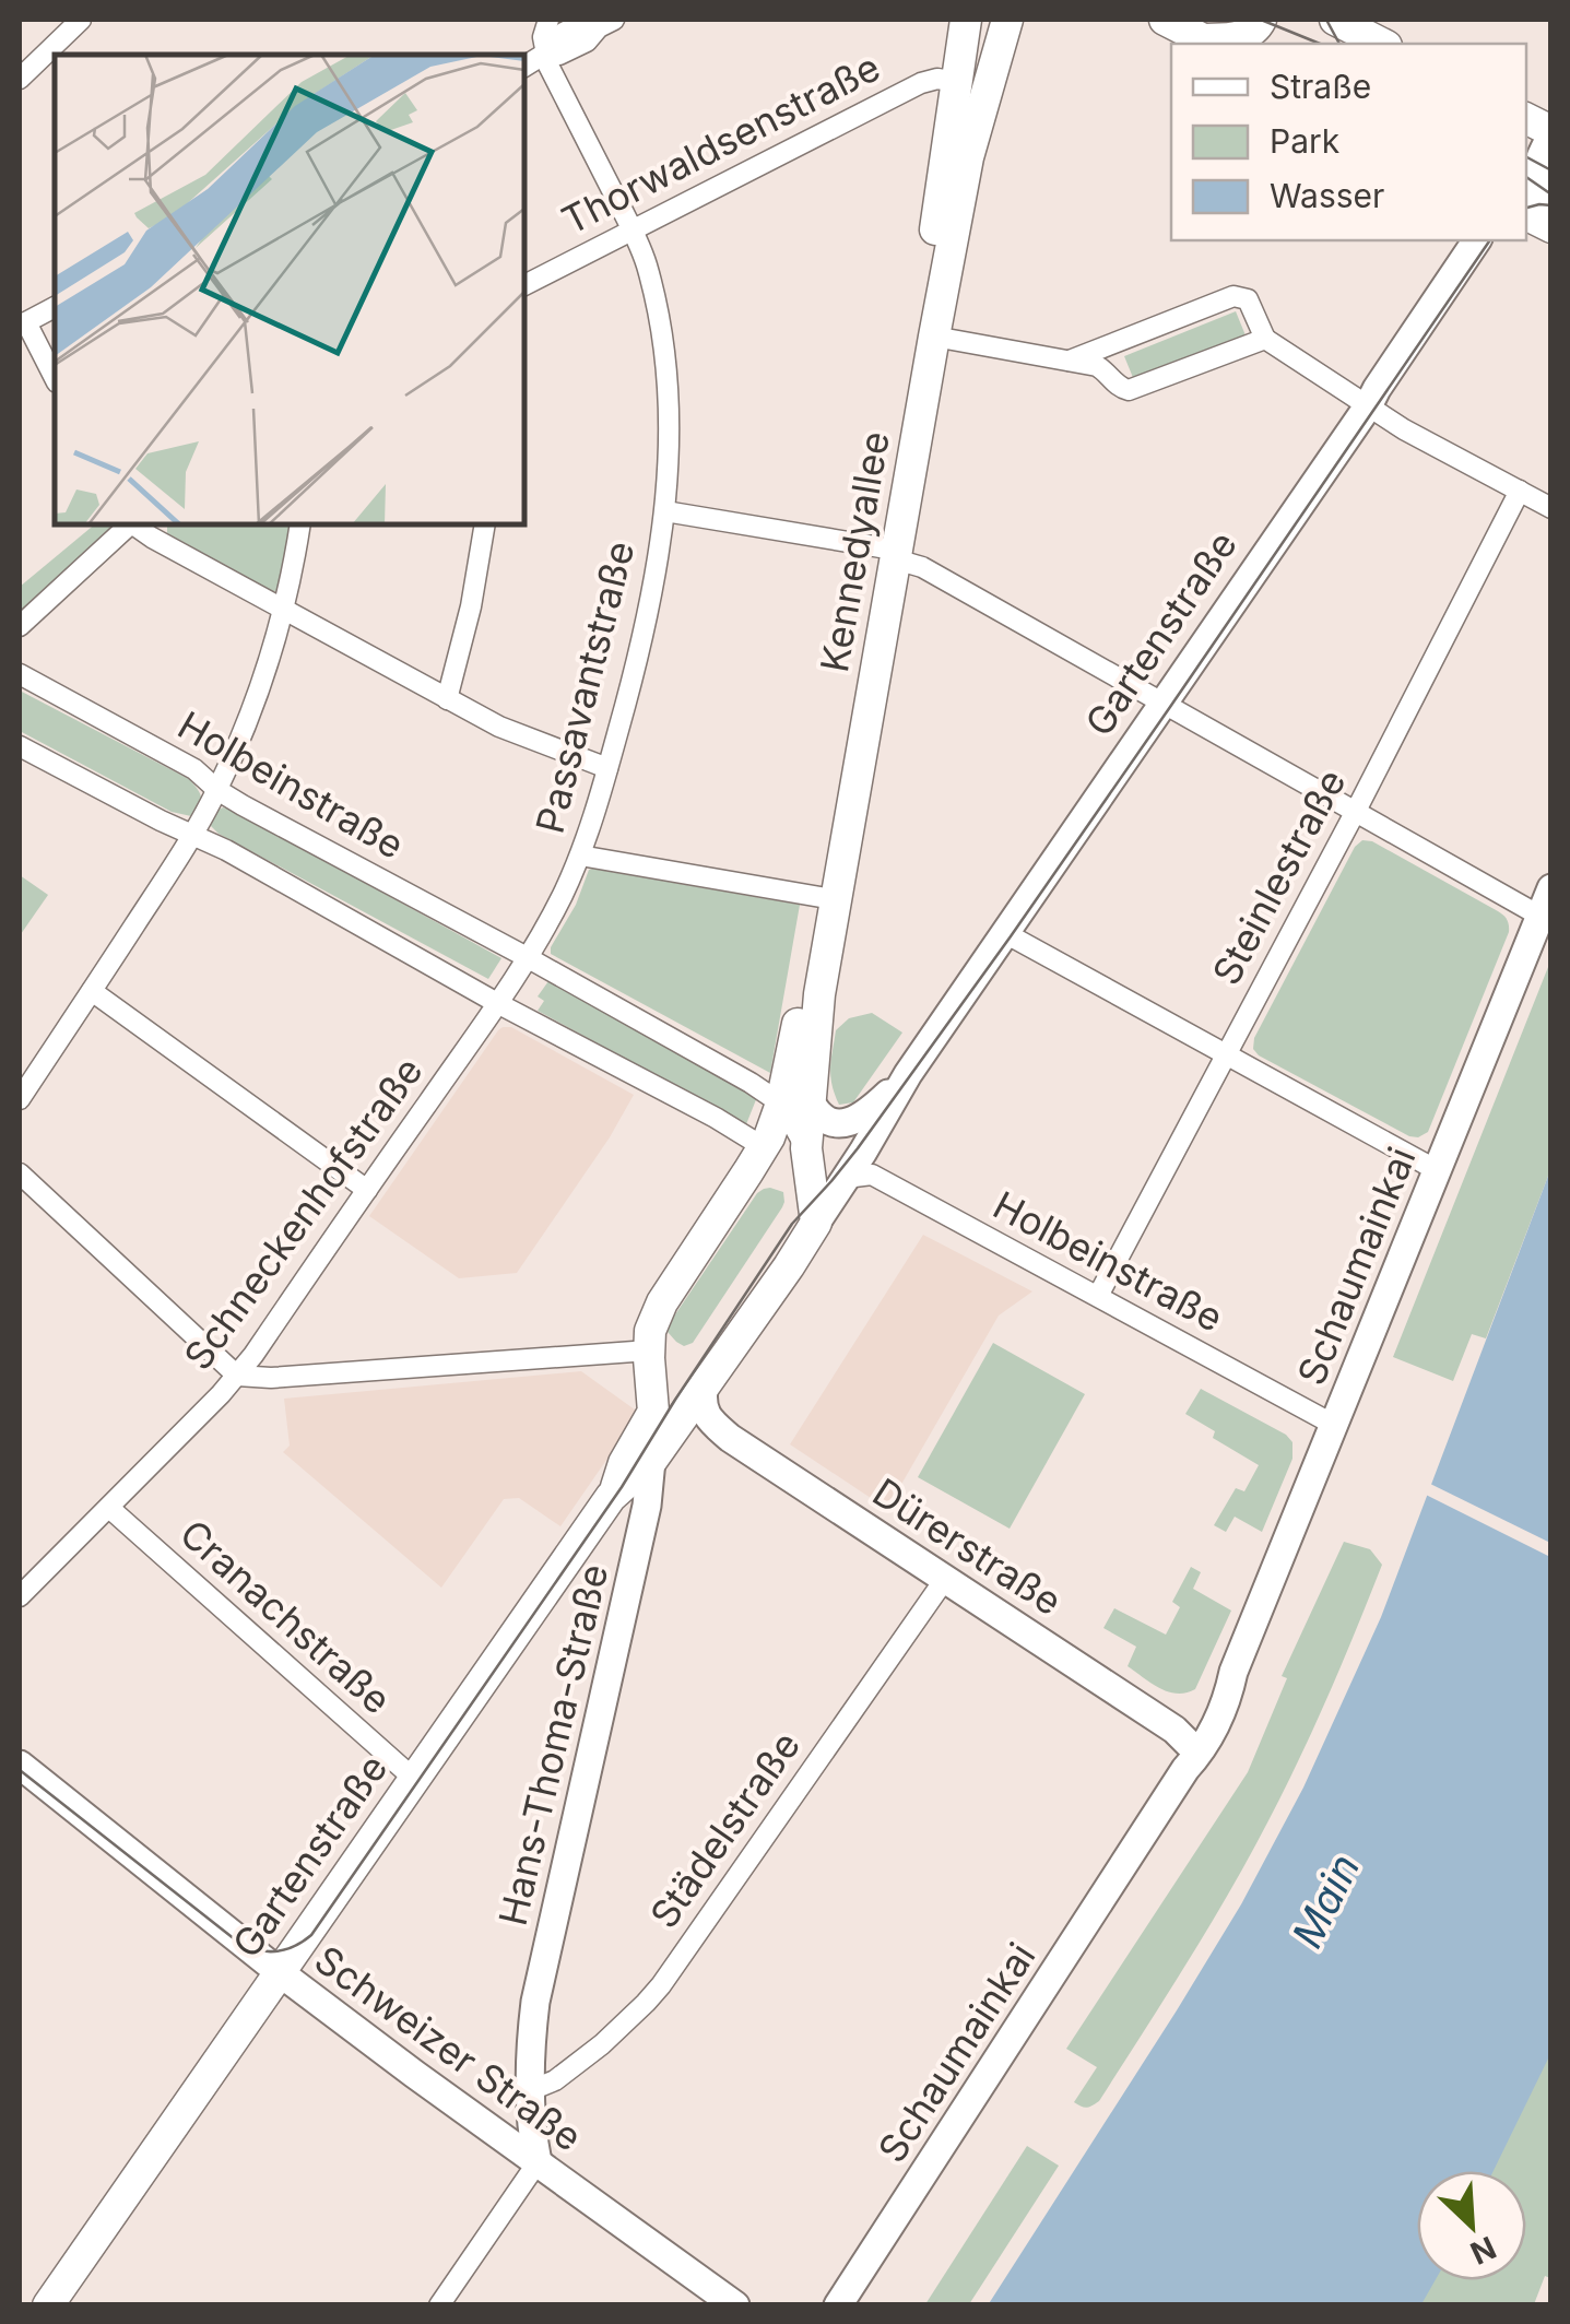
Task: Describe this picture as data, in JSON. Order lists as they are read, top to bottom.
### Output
{
  "streets": {
    "main road": ["Kennedyallee", "Gartenstraße"],
    "street": [
      "Thorwaldsenstraße",
      "Passavantstraße",
      "Holbeinstraße",
      "Steinlestraße",
      "Schneckenhofstraße",
      "Schaumainkai",
      "Dürerstraße",
      "Cranachstraße",
      "Hans-Thoma-Straße",
      "Städelstraße",
      "Schweizer Straße"
    ]
  },
  "crossings": [
    ["Thorwaldsenstraße", "Kennedyallee"],
    ["Thorwaldsenstraße", "Passavantstraße"],
    ["Kennedyallee", "Gartenstraße"],
    ["Kennedyallee", "Holbeinstraße"],
    ["Gartenstraße", "Holbeinstraße"],
    ["Gartenstraße", "Dürerstraße"],
    ["Gartenstraße", "Cranachstraße"],
    ["Gartenstraße", "Hans-Thoma-Straße"],
    ["Gartenstraße", "Schweizer Straße"],
    ["Passavantstraße", "Holbeinstraße"],
    ["Holbeinstraße", "Steinlestraße"],
    ["Holbeinstraße", "Schaumainkai"],
    ["Schneckenhofstraße", "Cranachstraße"],
    ["Schaumainkai", "Dürerstraße"],
    ["Dürerstraße", "Städelstraße"],
    ["Hans-Thoma-Straße", "Städelstraße"],
    ["Hans-Thoma-Straße", "Schweizer Straße"]
  ],
  "water": ["Main"],
  "legend": ["Straße", "Park", "Wasser"],
  "north": "bottom right"
}
